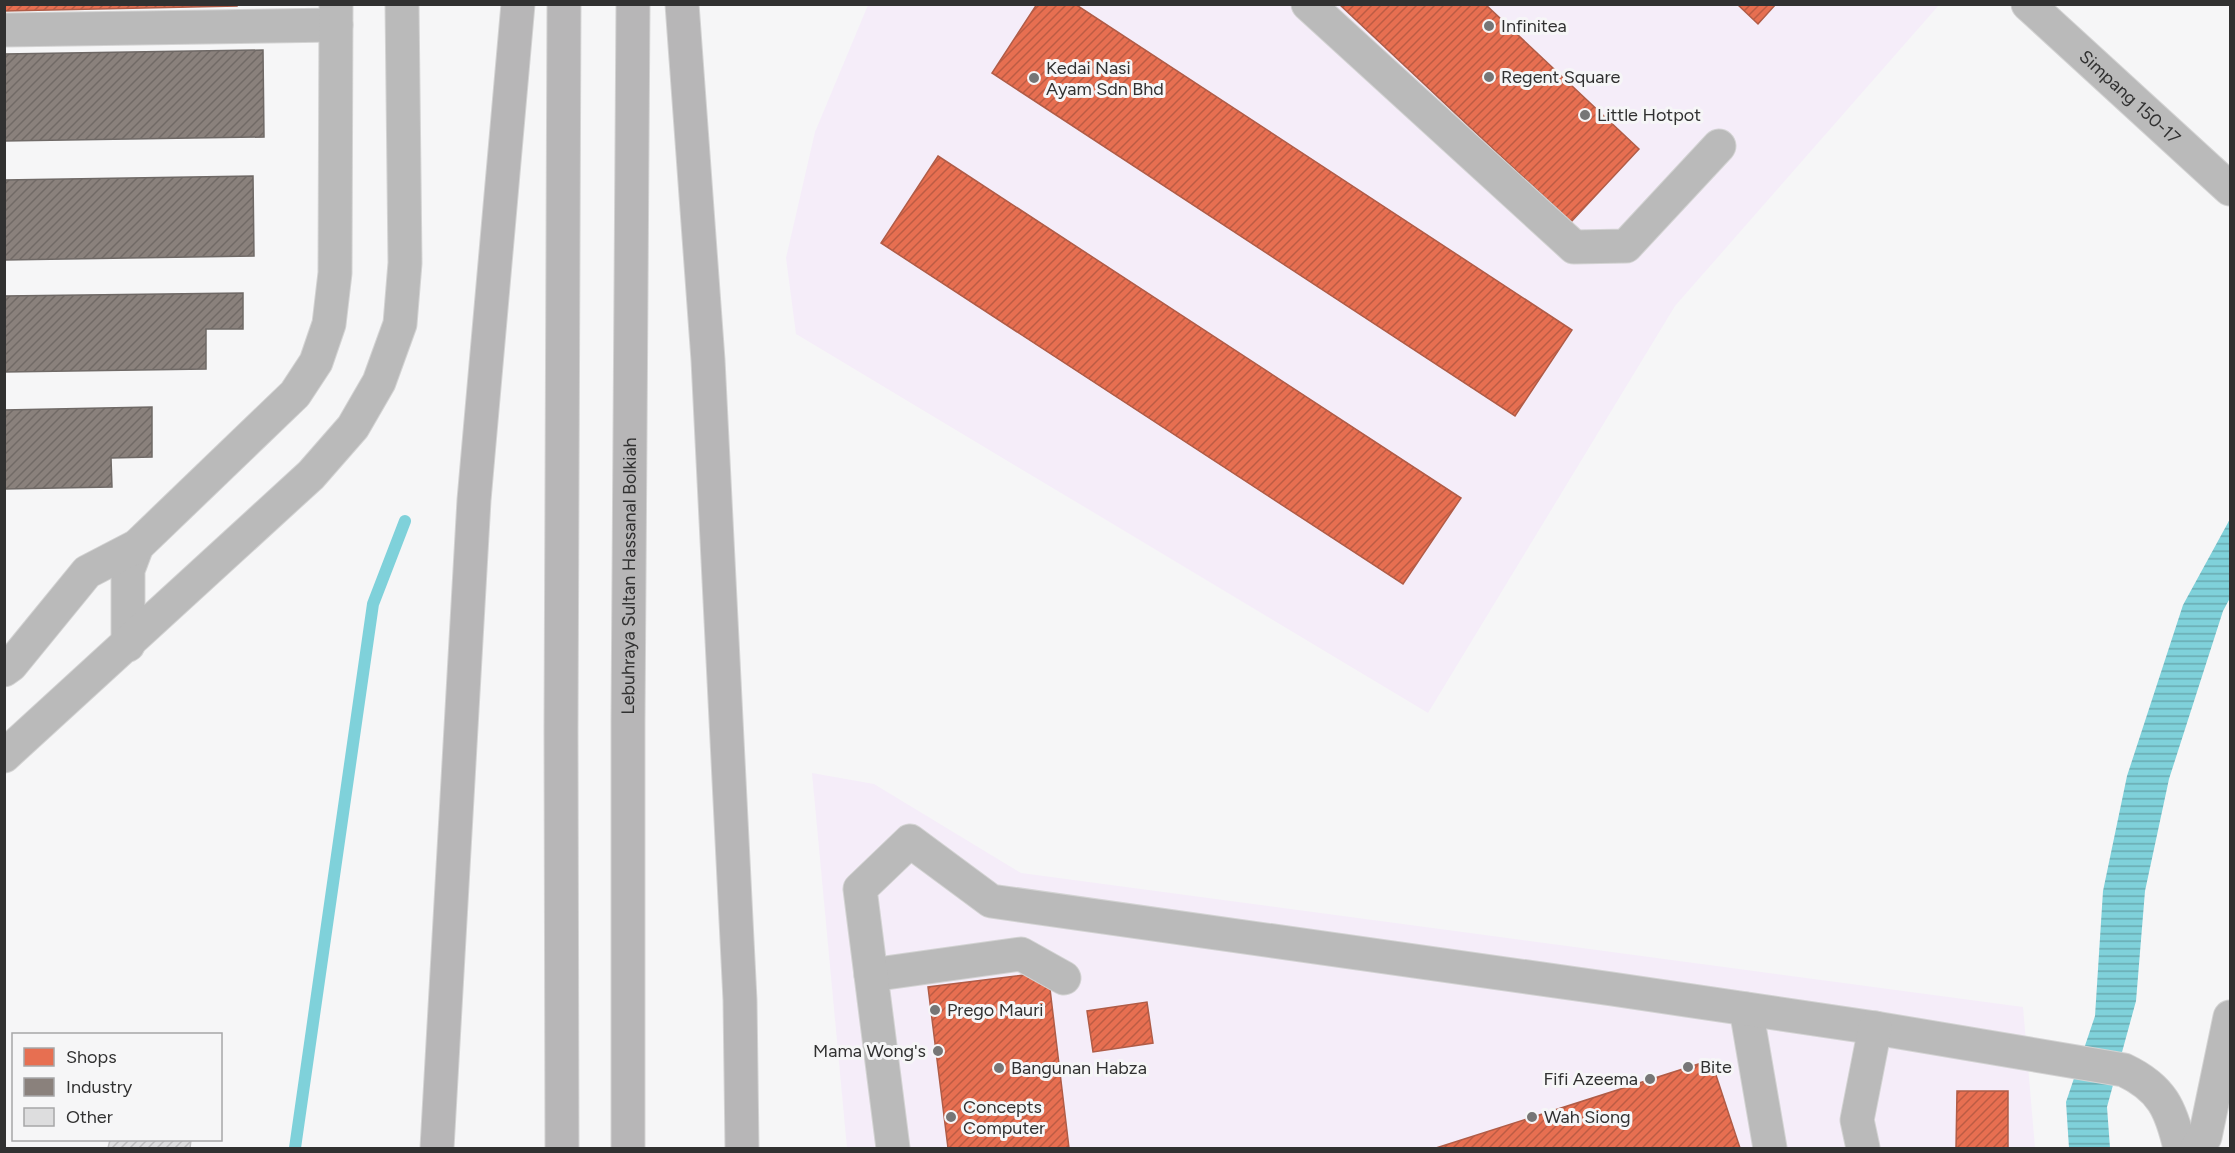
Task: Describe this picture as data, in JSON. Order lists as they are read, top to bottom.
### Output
{
  "streets": {
    "highway": ["Lebuhraya Sultan Hassanal Bolkiah"],
    "street": ["Simpang 150-17"]
  },
  "places": [
    "Infinitea",
    "Regent Square",
    "Kedai Nasi Ayam Sdn Bhd",
    "Little Hotpot",
    "Prego Mauri",
    "Mama Wong's",
    "Bite",
    "Bangunan Habza",
    "Fifi Azeema",
    "Concepts Computer",
    "Wah Siong"
  ],
  "legend": ["Shops", "Industry", "Other"]
}
